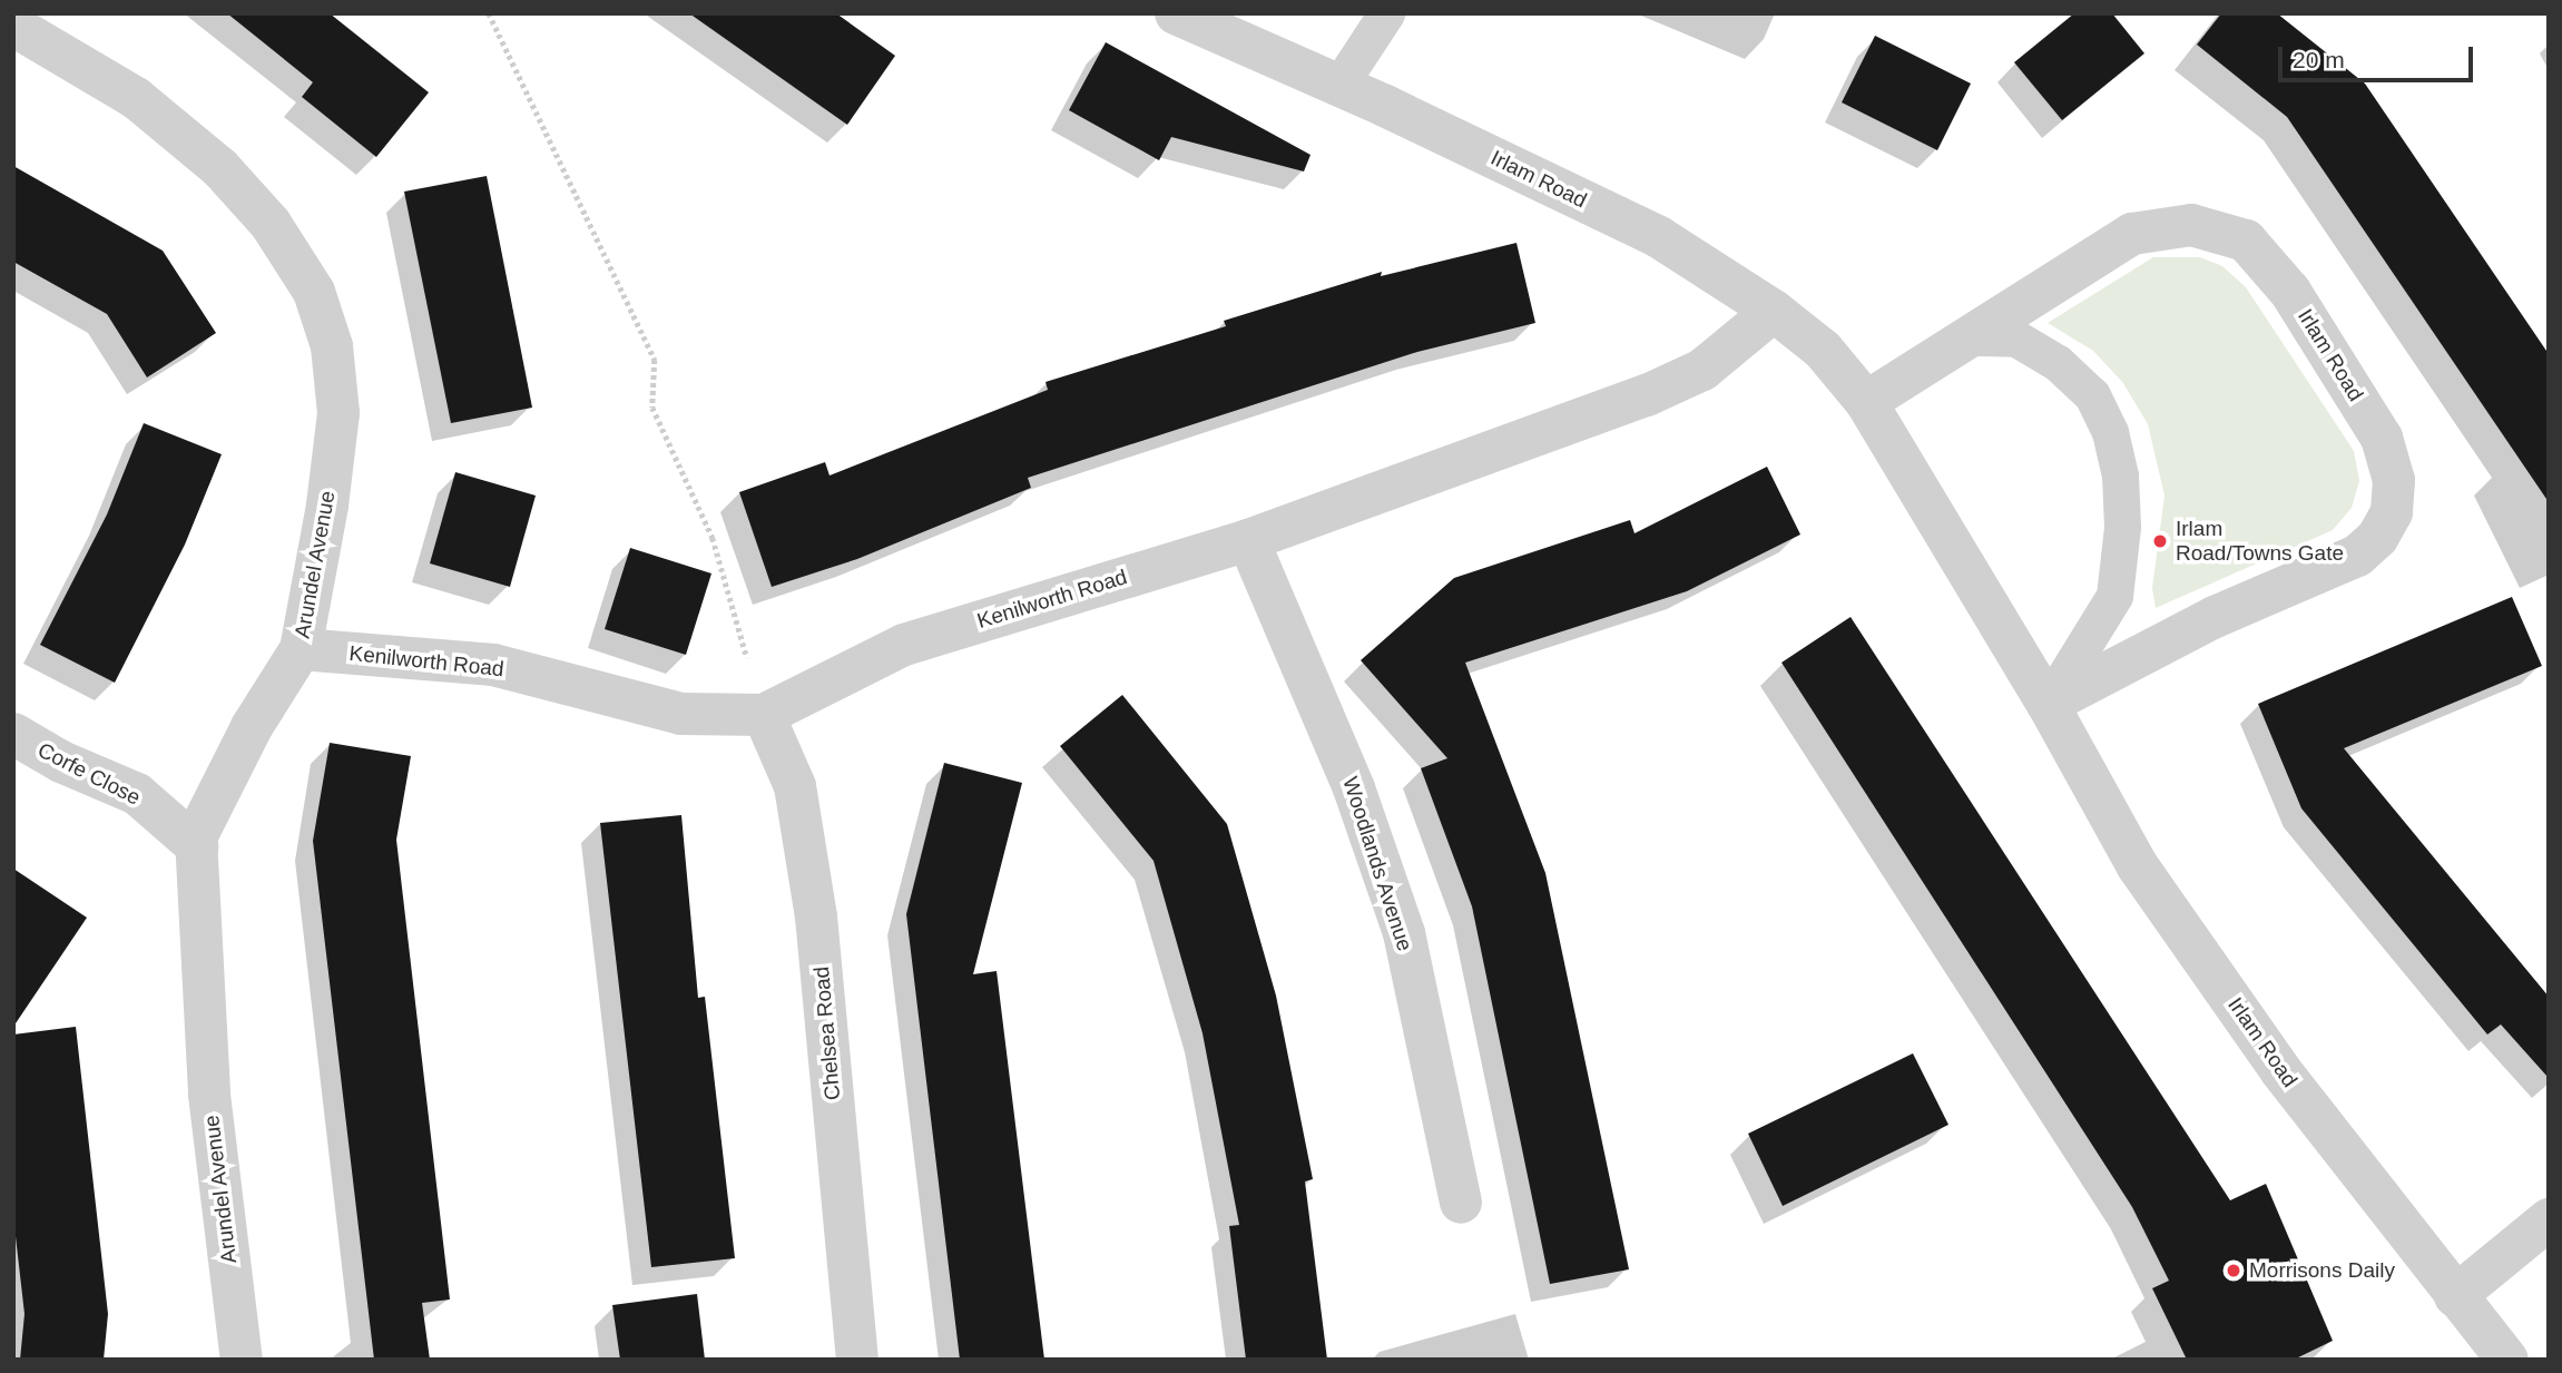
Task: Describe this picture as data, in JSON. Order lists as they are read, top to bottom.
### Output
{
  "streets": {
    "street": [
      "Irlam Road",
      "Arundel Avenue",
      "Kenilworth Road",
      "Corfe Close",
      "Woodlands Avenue",
      "Chelsea Road"
    ]
  },
  "crossings": [
    ["Irlam Road", "Kenilworth Road"],
    ["Arundel Avenue", "Kenilworth Road"],
    ["Arundel Avenue", "Corfe Close"],
    ["Kenilworth Road", "Woodlands Avenue"],
    ["Kenilworth Road", "Chelsea Road"]
  ],
  "places": ["Irlam Road/Towns Gate", "Morrisons Daily"],
  "scale_bar": "20 m"
}
